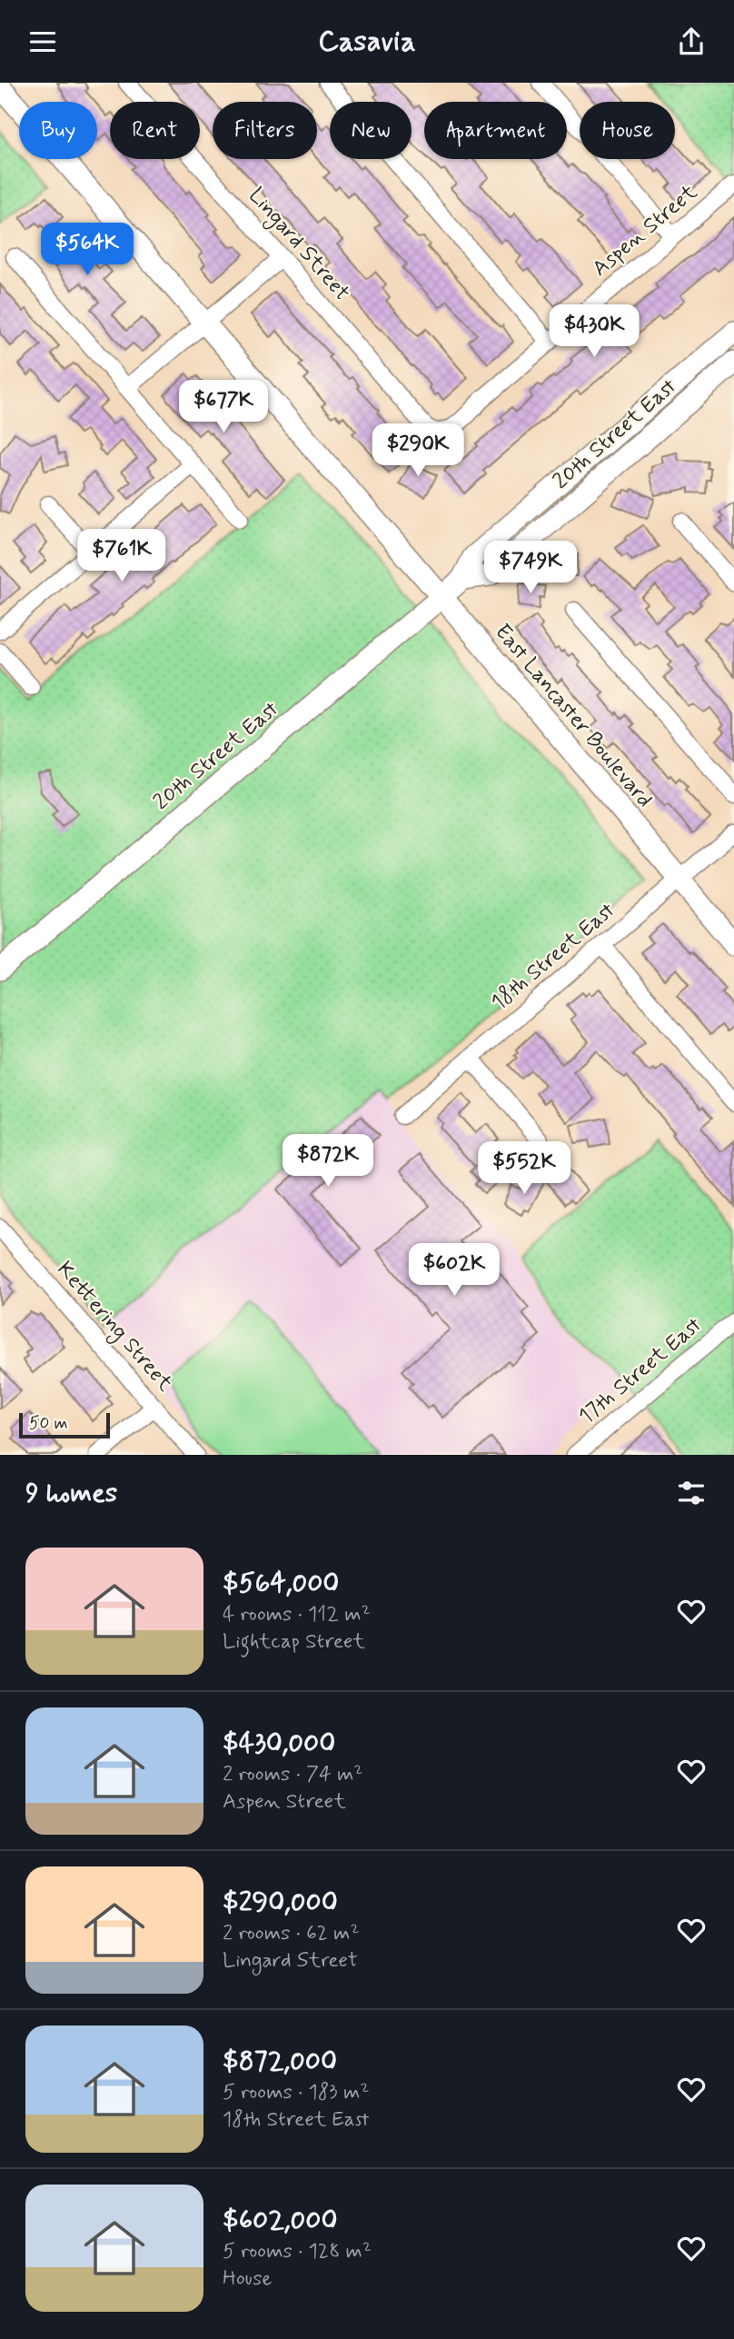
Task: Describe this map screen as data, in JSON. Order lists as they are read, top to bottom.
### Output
{
  "streets": {
    "main road": ["20th Street East", "East Lancaster Boulevard"],
    "street": [
      "Aspen Street",
      "Lingard Street",
      "18th Street East",
      "Kettering Street",
      "17th Street East"
    ]
  },
  "crossings": [
    ["Aspen Street", "Lingard Street"],
    ["20th Street East", "East Lancaster Boulevard"],
    ["East Lancaster Boulevard", "18th Street East"]
  ],
  "scale_bar": "50 m",
  "page": {
    "header": "Casavia",
    "chip": [
      "Buy",
      "Rent",
      "Filters",
      "New",
      "Apartment",
      "House"
    ],
    "price": [
      "$564K",
      "$430K",
      "$677K",
      "$290K",
      "$761K",
      "$749K",
      "$872K",
      "$552K",
      "$602K"
    ],
    "scale": "50 m",
    "heading": "9 homes",
    "list": [
      {
        "name": "$564,000",
        "note": "4 rooms · 112 m² · Lightcap Street"
      },
      {
        "name": "$430,000",
        "note": "2 rooms · 74 m² · Aspen Street"
      },
      {
        "name": "$290,000",
        "note": "2 rooms · 62 m² · Lingard Street"
      },
      {
        "name": "$872,000",
        "note": "5 rooms · 183 m² · 18th Street East"
      },
      {
        "name": "$602,000",
        "note": "5 rooms · 128 m² · House"
      }
    ]
  }
}
